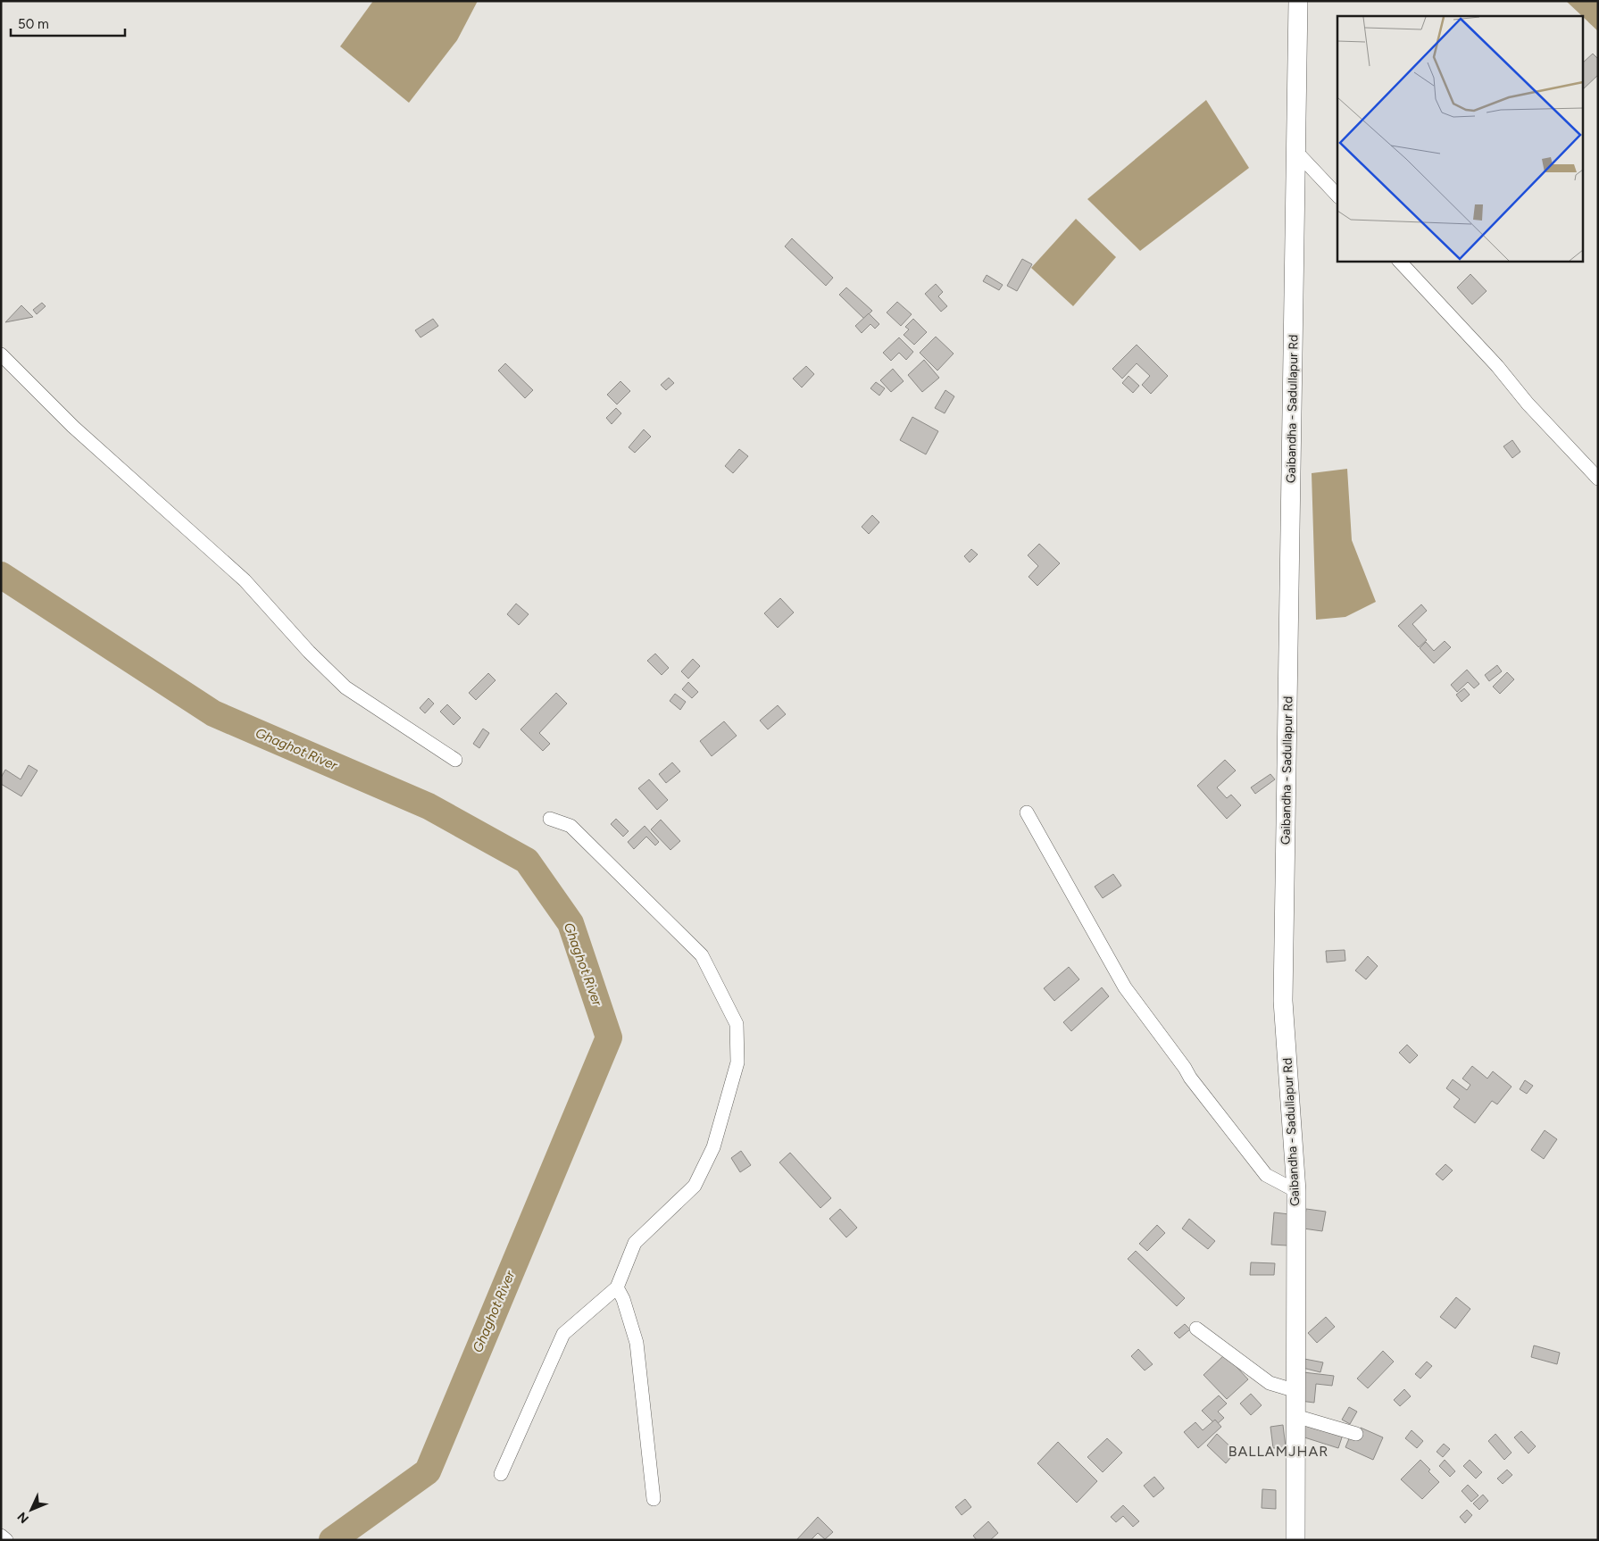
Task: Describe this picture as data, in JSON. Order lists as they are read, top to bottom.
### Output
{
  "streets": {
    "main road": ["Gaibandha - Sadullapur Rd"]
  },
  "districts": ["BALLAMJHAR"],
  "water": ["Ghaghot River"],
  "scale_bar": "50 m",
  "north": "bottom left"
}
